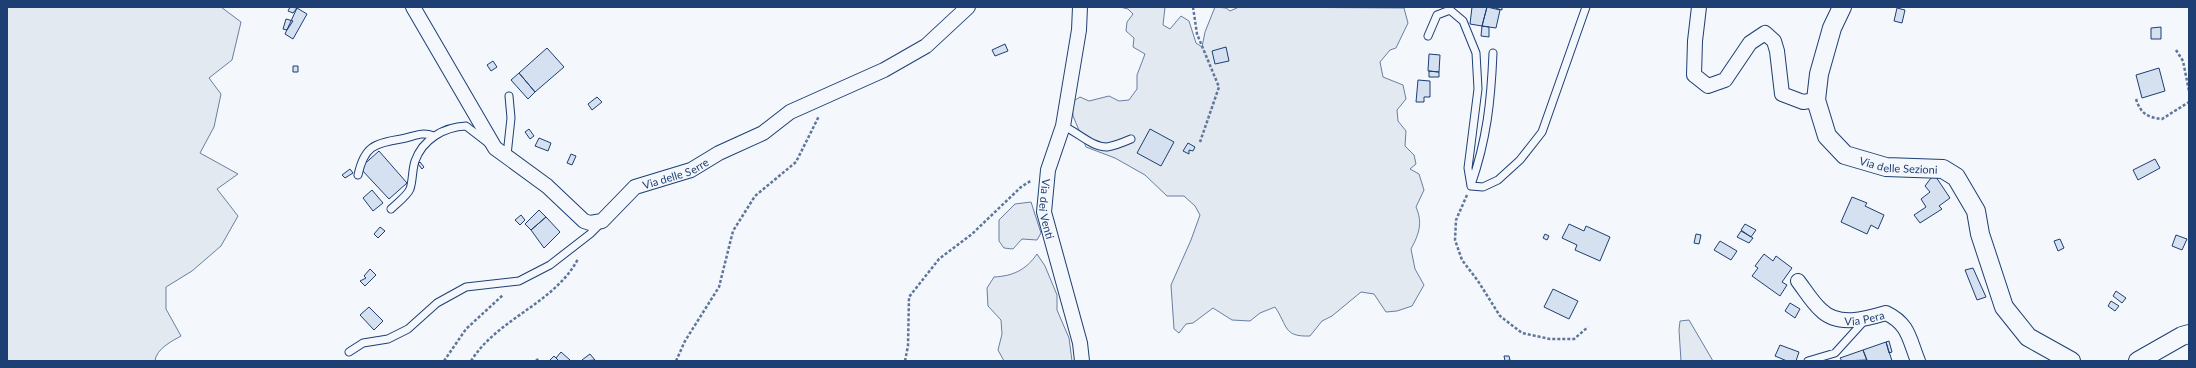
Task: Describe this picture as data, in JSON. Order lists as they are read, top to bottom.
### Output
{
  "streets": {
    "street": [
      "Via delle Sezioni",
      "Via delle Serre",
      "Via dei Venti",
      "Via Pera"
    ]
  }
}
